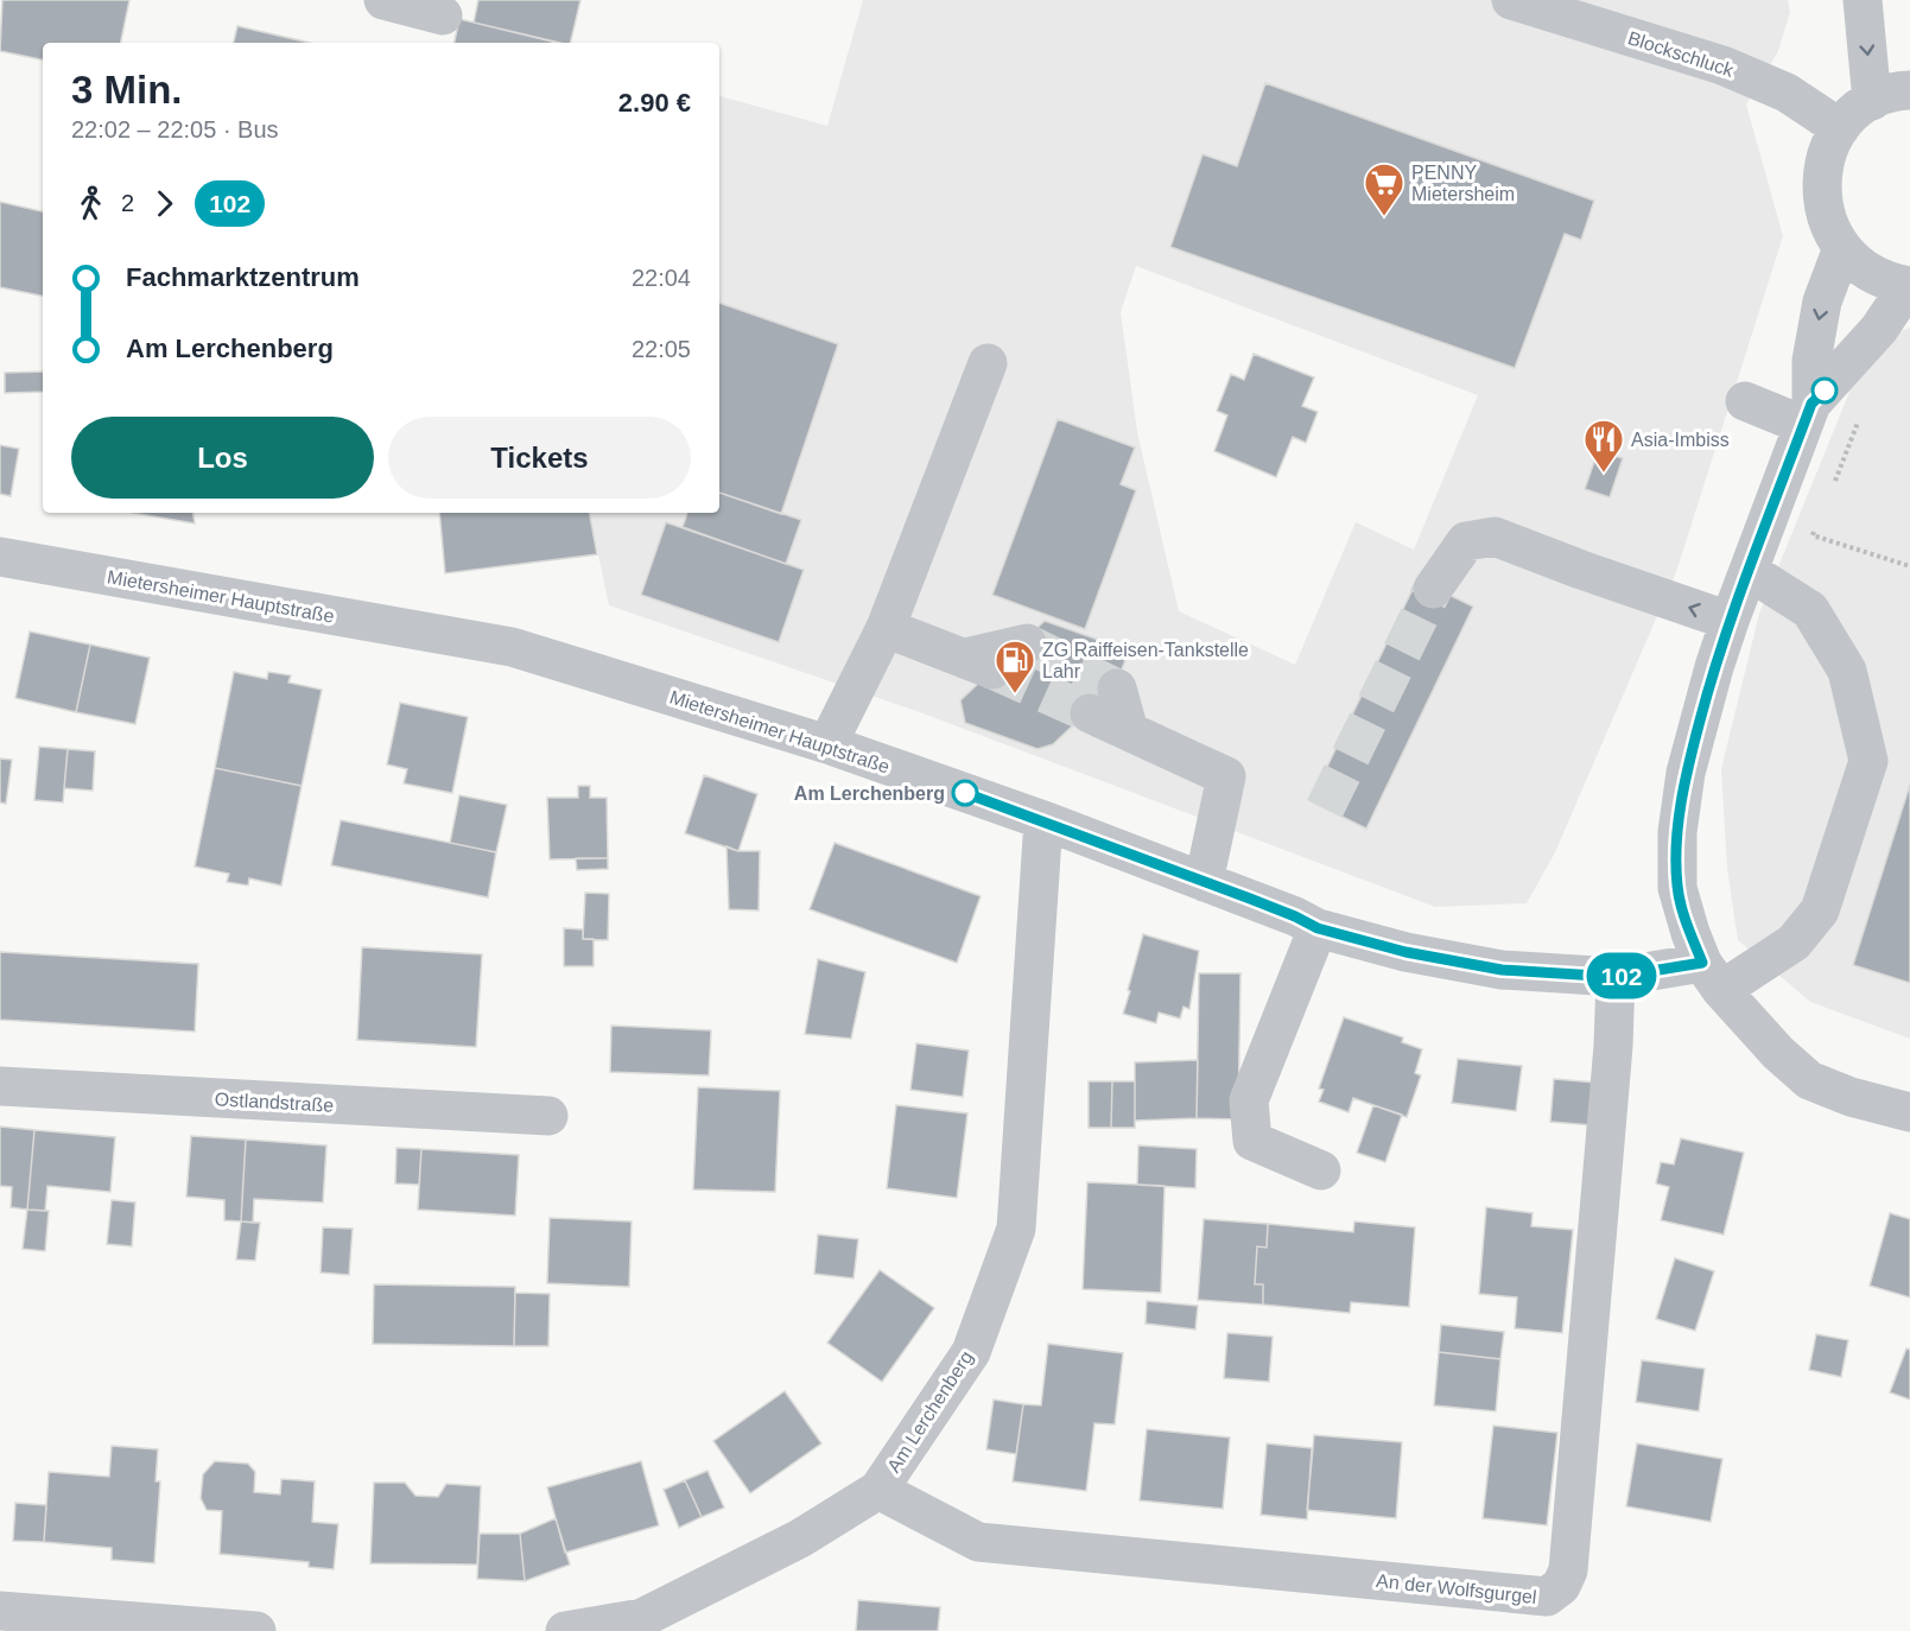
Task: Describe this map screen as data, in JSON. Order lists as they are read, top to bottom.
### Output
{
  "streets": {
    "street": [
      "Blockschluck",
      "Mietersheimer Hauptstraße",
      "Ostlandstraße",
      "Am Lerchenberg",
      "An der Wolfsgurgel"
    ]
  },
  "crossings": [
    ["Mietersheimer Hauptstraße", "Am Lerchenberg"],
    ["Mietersheimer Hauptstraße", "An der Wolfsgurgel"],
    ["Am Lerchenberg", "An der Wolfsgurgel"]
  ],
  "places": {
    "supermarket": ["PENNY Mietersheim"],
    "restaurant": ["Asia-Imbiss"],
    "fuel station": ["ZG Raiffeisen-Tankstelle Lahr"],
    "other": ["Am Lerchenberg"]
  },
  "lines": ["bus line 102"],
  "page": {
    "on_map": "102",
    "heading": ["3 Min.", "22:02 – 22:05 · Bus", "2.90 €"],
    "legs": ["2", "102"],
    "list": [
      {
        "name": "Fachmarktzentrum",
        "value": "22:04"
      },
      {
        "name": "Am Lerchenberg",
        "value": "22:05"
      }
    ],
    "buttons": ["Los", "Tickets"]
  }
}
